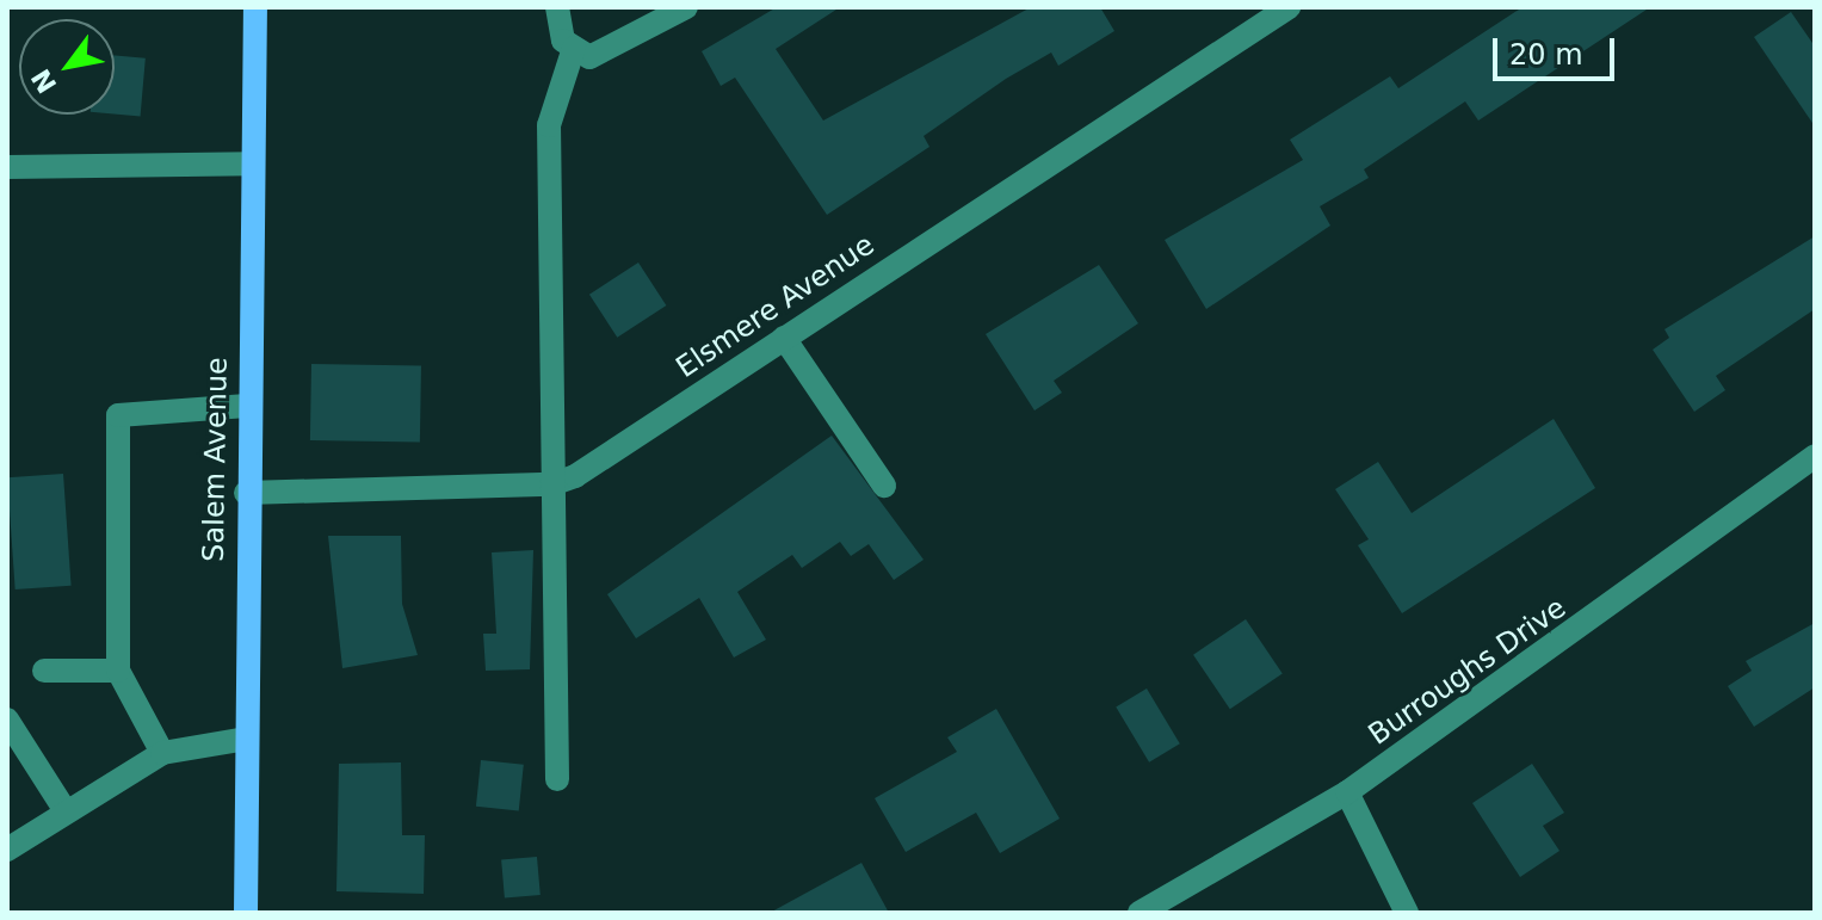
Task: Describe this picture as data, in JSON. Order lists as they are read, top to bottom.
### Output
{
  "streets": {
    "main road": ["Salem Avenue"],
    "street": ["Elsmere Avenue", "Burroughs Drive"]
  },
  "crossings": [
    ["Elsmere Avenue", "Salem Avenue"]
  ],
  "scale_bar": "20 m",
  "north": "bottom left"
}
